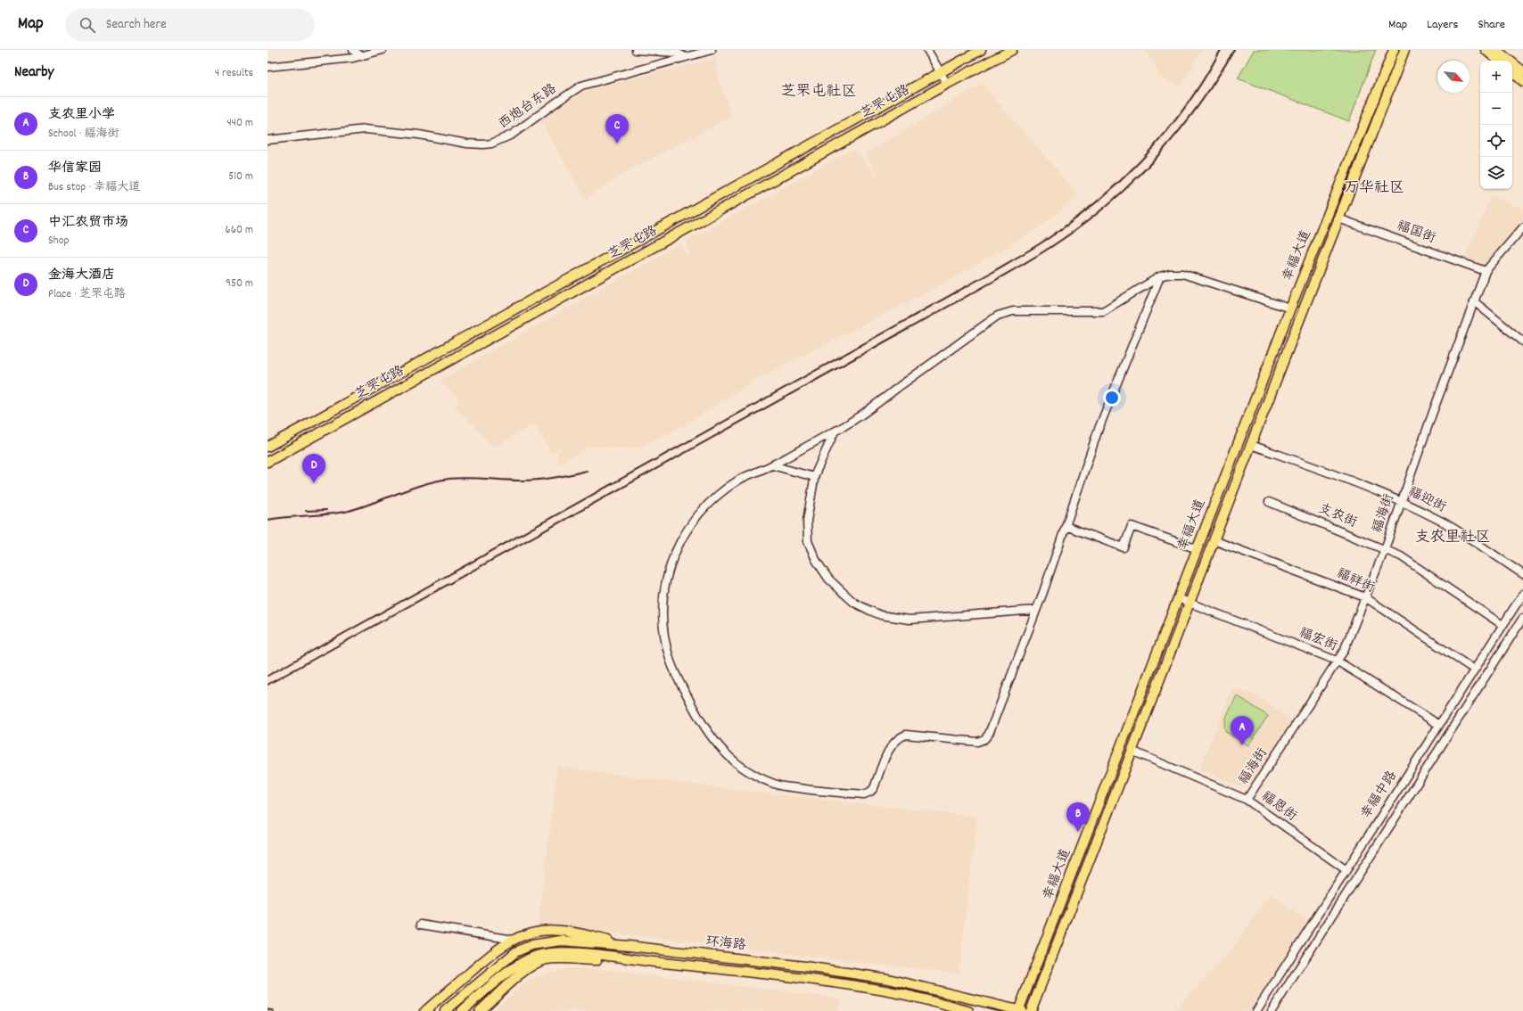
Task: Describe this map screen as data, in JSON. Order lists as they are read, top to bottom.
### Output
{
  "streets": {
    "main road": ["芝罘屯路", "幸福大道", "环海路"],
    "street": [
      "西炮台东路",
      "福国街",
      "福迎街",
      "福海街",
      "支农街",
      "福祥街",
      "福宏街",
      "幸福中路",
      "福恩街"
    ]
  },
  "crossings": [
    ["福国街", "幸福大道"],
    ["福国街", "福海街"],
    ["幸福大道", "福迎街"],
    ["幸福大道", "福祥街"],
    ["幸福大道", "福宏街"],
    ["幸福大道", "福恩街"],
    ["幸福大道", "环海路"],
    ["福迎街", "福海街"],
    ["福海街", "支农街"],
    ["福海街", "福祥街"],
    ["福海街", "福宏街"],
    ["福海街", "福恩街"],
    ["支农街", "幸福中路"],
    ["福祥街", "幸福中路"],
    ["福宏街", "幸福中路"],
    ["幸福中路", "福恩街"]
  ],
  "districts": ["芝罘屯社区", "万华社区", "支农里社区"],
  "north": "bottom right",
  "page": {
    "header": "Map",
    "search": "Search here",
    "nav": ["Map", "Layers", "Share"],
    "heading": ["Nearby", "4 results"],
    "map_buttons": ["+", "−"],
    "list": [
      {
        "mark": "A",
        "name": "支农里小学",
        "note": "School · 福海街",
        "value": "440 m"
      },
      {
        "mark": "B",
        "name": "华信家园",
        "note": "Bus stop · 幸福大道",
        "value": "510 m"
      },
      {
        "mark": "C",
        "name": "中汇农贸市场",
        "note": "Shop",
        "value": "660 m"
      },
      {
        "mark": "D",
        "name": "金海大酒店",
        "note": "Place · 芝罘屯路",
        "value": "950 m"
      }
    ],
    "pins": [
      "C",
      "D",
      "A",
      "B"
    ]
  }
}
